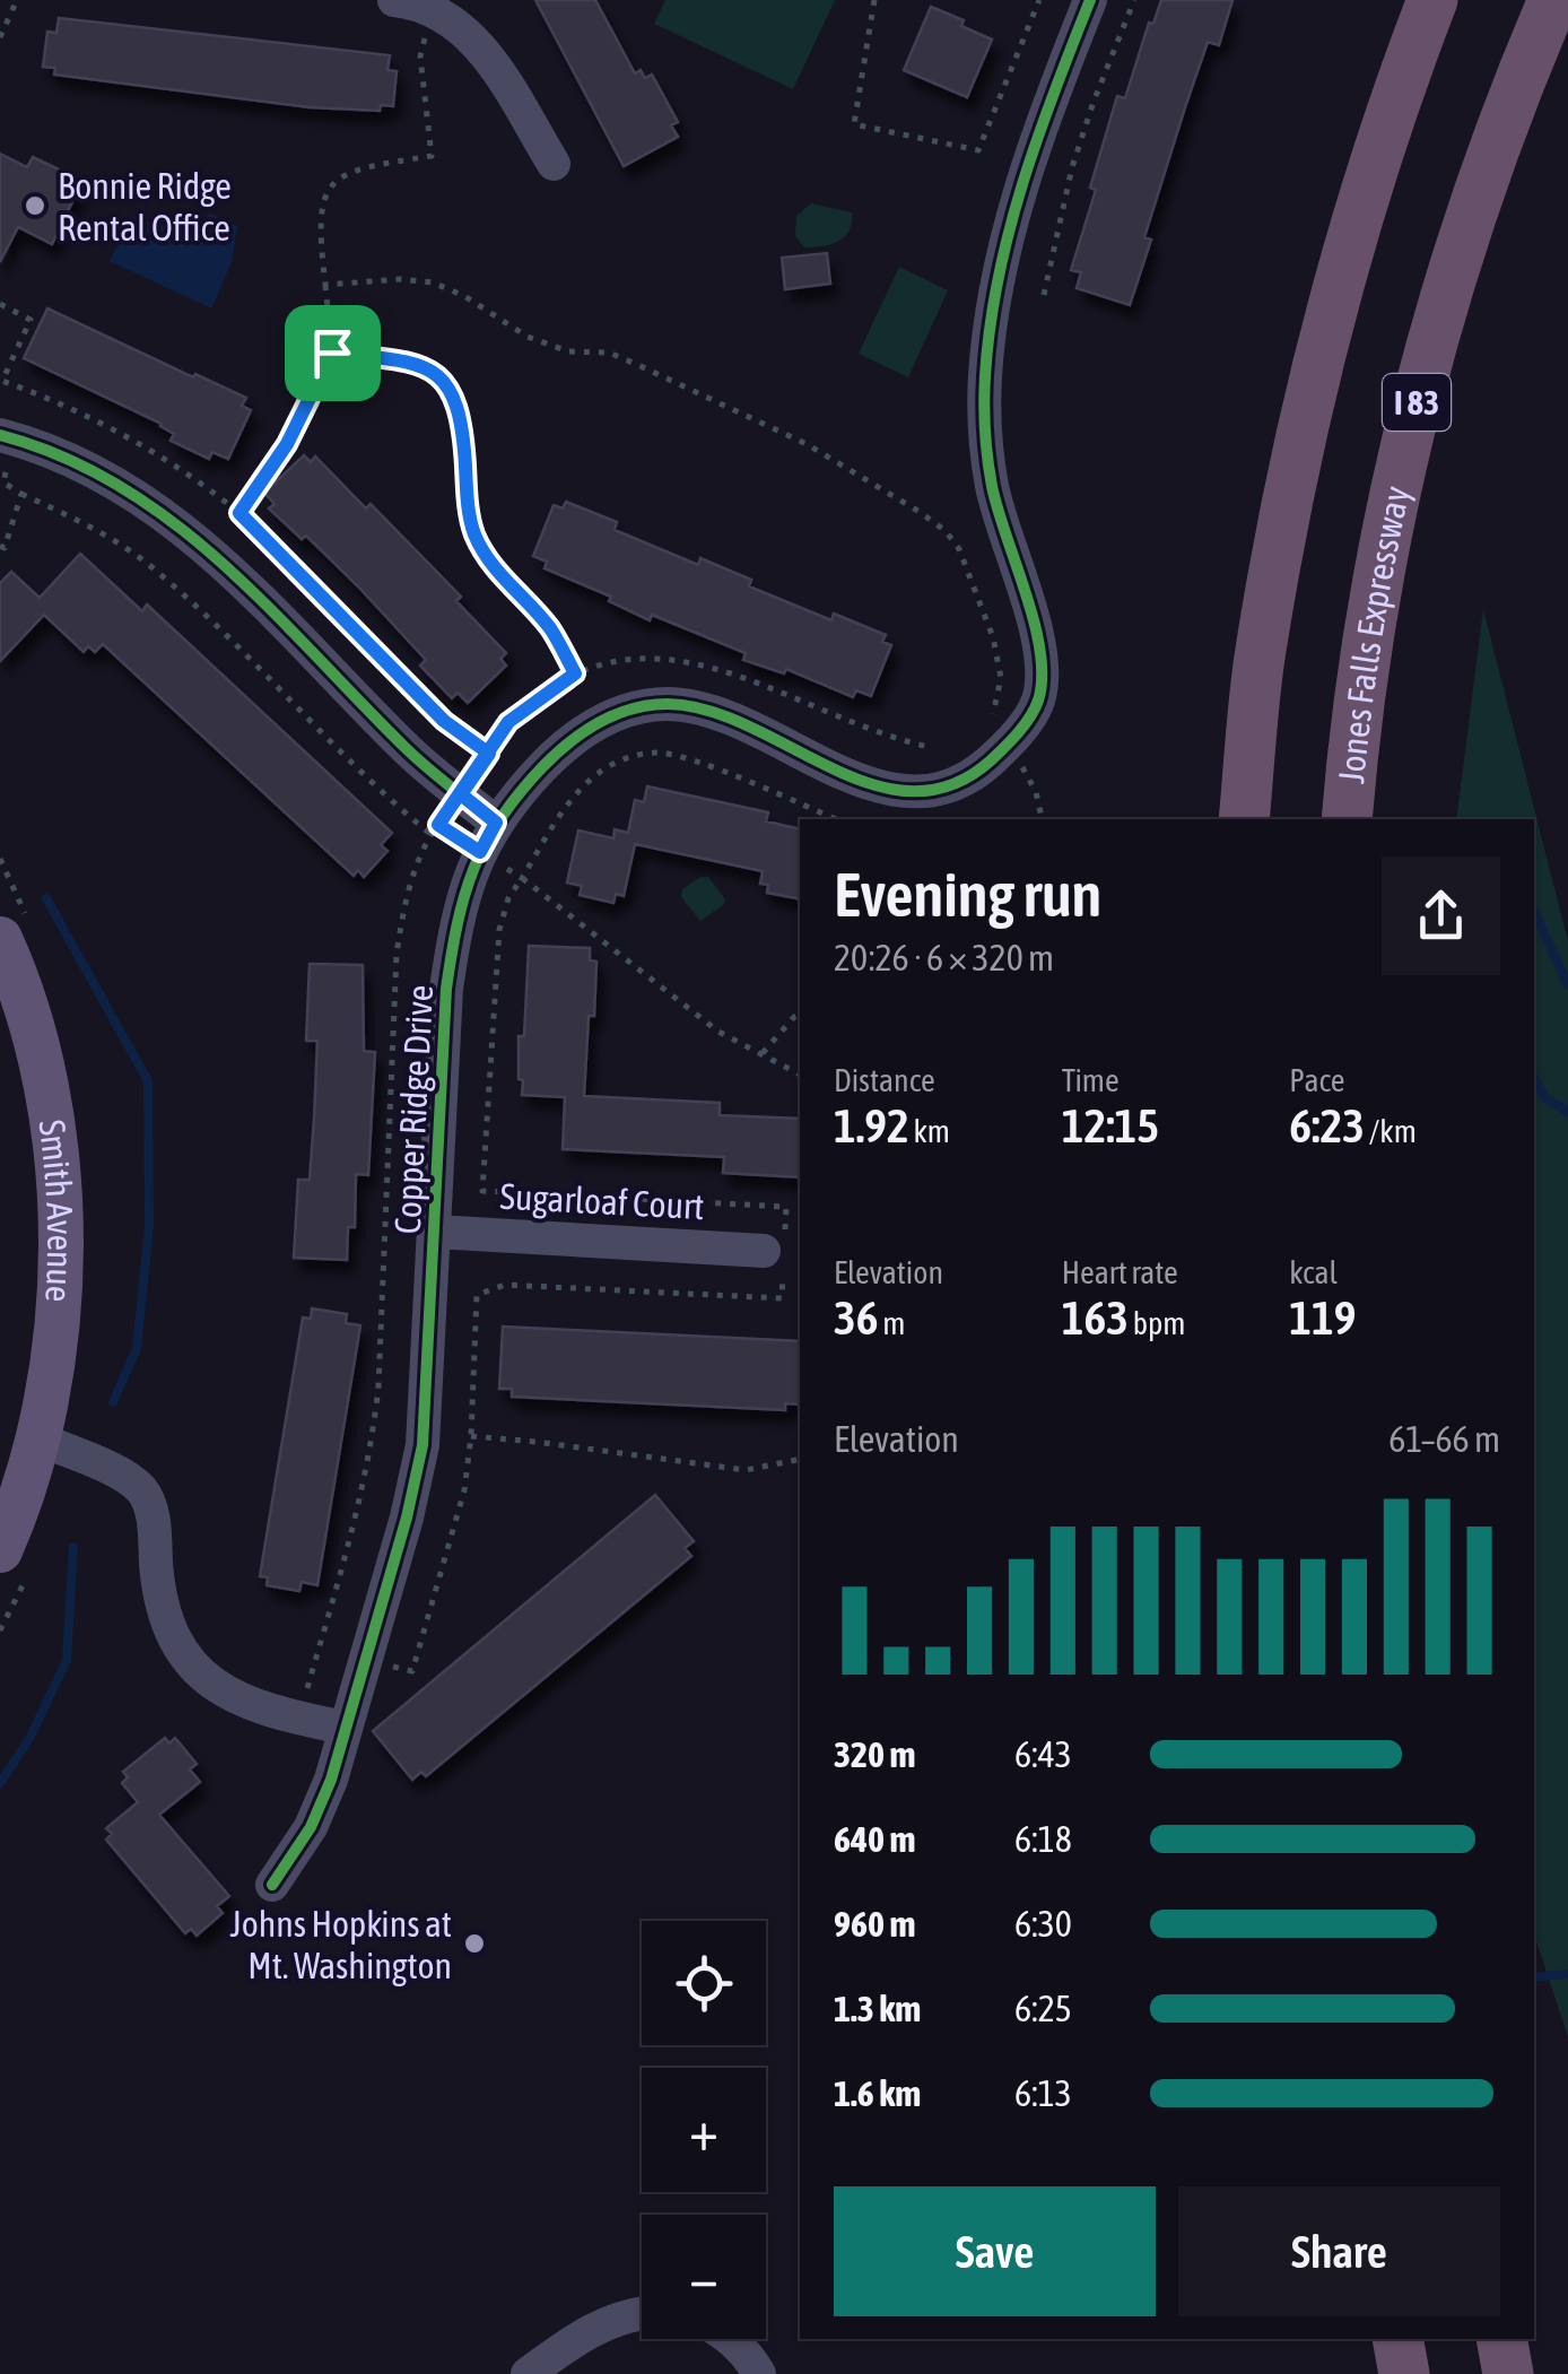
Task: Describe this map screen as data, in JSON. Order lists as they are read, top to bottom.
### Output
{
  "streets": {
    "highway": ["I 83", "Jones Falls Expressway"],
    "main road": ["Smith Avenue"],
    "street": ["Copper Ridge Drive", "Sugarloaf Court"]
  },
  "crossings": [
    ["Copper Ridge Drive", "Sugarloaf Court"]
  ],
  "places": ["Bonnie Ridge Rental Office", "Johns Hopkins at Mt. Washington"],
  "page": {
    "heading": ["Evening run", "20:26 · 6 × 320 m"],
    "stats": [
      ["Distance", "1.92 km"],
      ["Time", "12:15"],
      ["Pace", "6:23 /km"],
      ["Elevation", "36 m"],
      ["Heart rate", "163 bpm"],
      ["kcal", "119"]
    ],
    "chart": ["Elevation", "61–66 m"],
    "list": [
      {
        "name": "320 m",
        "note": "6:43"
      },
      {
        "name": "640 m",
        "note": "6:18"
      },
      {
        "name": "960 m",
        "note": "6:30"
      },
      {
        "name": "1.3 km",
        "note": "6:25"
      },
      {
        "name": "1.6 km",
        "note": "6:13"
      }
    ],
    "map_buttons": ["+", "−"],
    "buttons": ["Save", "Share"]
  }
}
